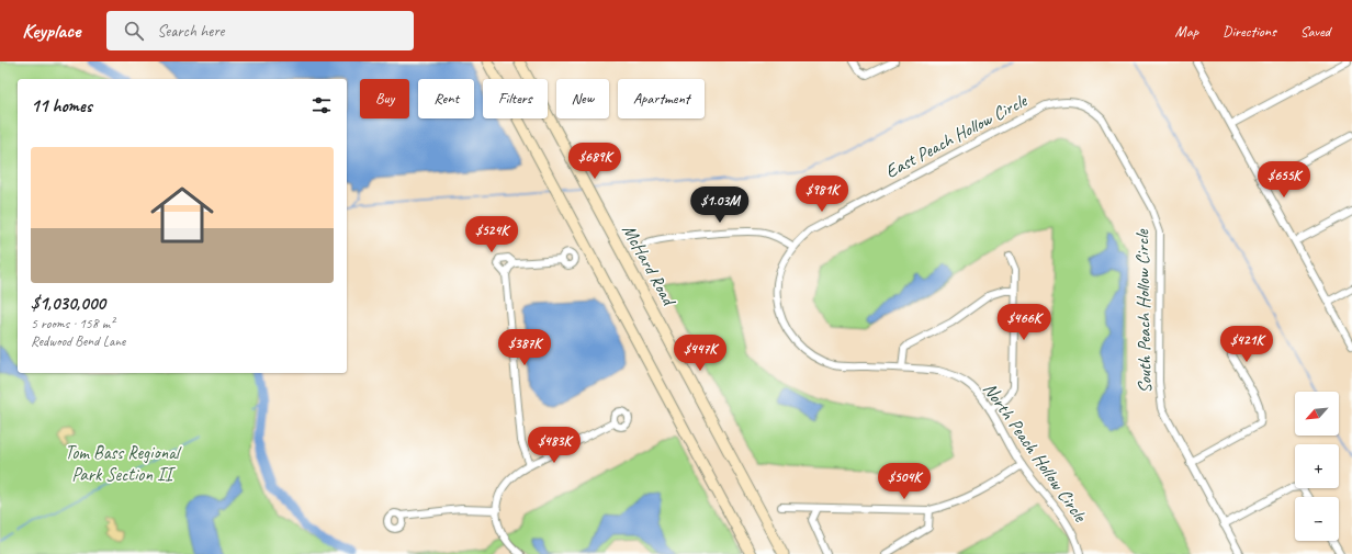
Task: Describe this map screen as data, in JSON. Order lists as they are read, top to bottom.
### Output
{
  "streets": {
    "main road": ["McHard Road"],
    "street": ["East Peach Hollow Circle", "South Peach Hollow Circle", "North Peach Hollow Circle"]
  },
  "crossings": [
    ["East Peach Hollow Circle", "South Peach Hollow Circle"],
    ["East Peach Hollow Circle", "North Peach Hollow Circle"]
  ],
  "parks": ["Tom Bass Regional Park Section II"],
  "north": "bottom left",
  "page": {
    "header": "Keyplace",
    "search": "Search here",
    "nav": ["Map", "Directions", "Saved"],
    "chip": [
      "Buy",
      "Rent",
      "Filters",
      "New",
      "Apartment"
    ],
    "heading": "11 homes",
    "list": [
      {
        "name": "$1,030,000",
        "note": "5 rooms · 158 m² · Redwood Bend Lane"
      }
    ],
    "price": [
      "$689K",
      "$655K",
      "$981K",
      "$1.03M",
      "$524K",
      "$466K",
      "$421K",
      "$387K",
      "$447K",
      "$483K",
      "$504K"
    ],
    "map_buttons": ["+", "−"]
  }
}
